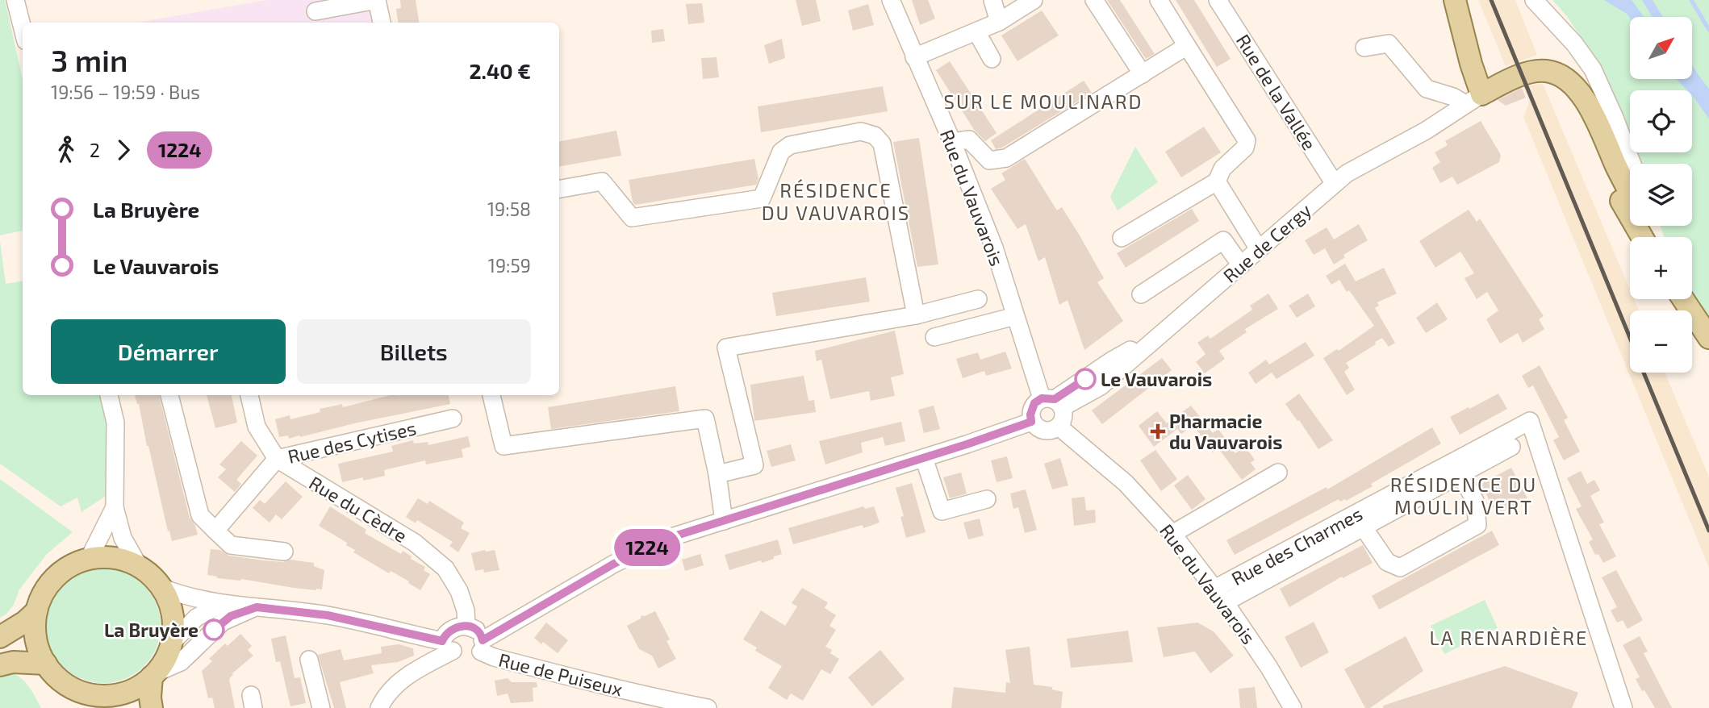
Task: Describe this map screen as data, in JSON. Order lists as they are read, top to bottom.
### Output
{
  "streets": {
    "street": [
      "Rue de la Vallée",
      "Rue du Vauvarois",
      "Rue de Cergy",
      "Rue des Cytises",
      "Rue du Cèdre",
      "Rue des Charmes",
      "Rue de Puiseux"
    ]
  },
  "crossings": [
    ["Rue de la Vallée", "Rue de Cergy"],
    ["Rue du Vauvarois", "Rue de Cergy"],
    ["Rue du Vauvarois", "Rue des Charmes"],
    ["Rue des Cytises", "Rue du Cèdre"],
    ["Rue du Cèdre", "Rue de Puiseux"]
  ],
  "districts": [
    "SUR LE MOULINARD",
    "RÉSIDENCE DU VAUVAROIS",
    "RÉSIDENCE DU MOULIN VERT",
    "LA RENARDIÈRE"
  ],
  "places": {
    "other": ["Le Vauvarois", "La Bruyère"],
    "health": ["Pharmacie du Vauvarois"]
  },
  "lines": ["bus line 1224"],
  "north": "top right",
  "page": {
    "on_map": "1224",
    "map_buttons": ["+", "−"],
    "heading": ["3 min", "19:56 – 19:59 · Bus", "2.40 €"],
    "legs": ["2", "1224"],
    "list": [
      {
        "name": "La Bruyère",
        "value": "19:58"
      },
      {
        "name": "Le Vauvarois",
        "value": "19:59"
      }
    ],
    "buttons": ["Démarrer", "Billets"]
  }
}
